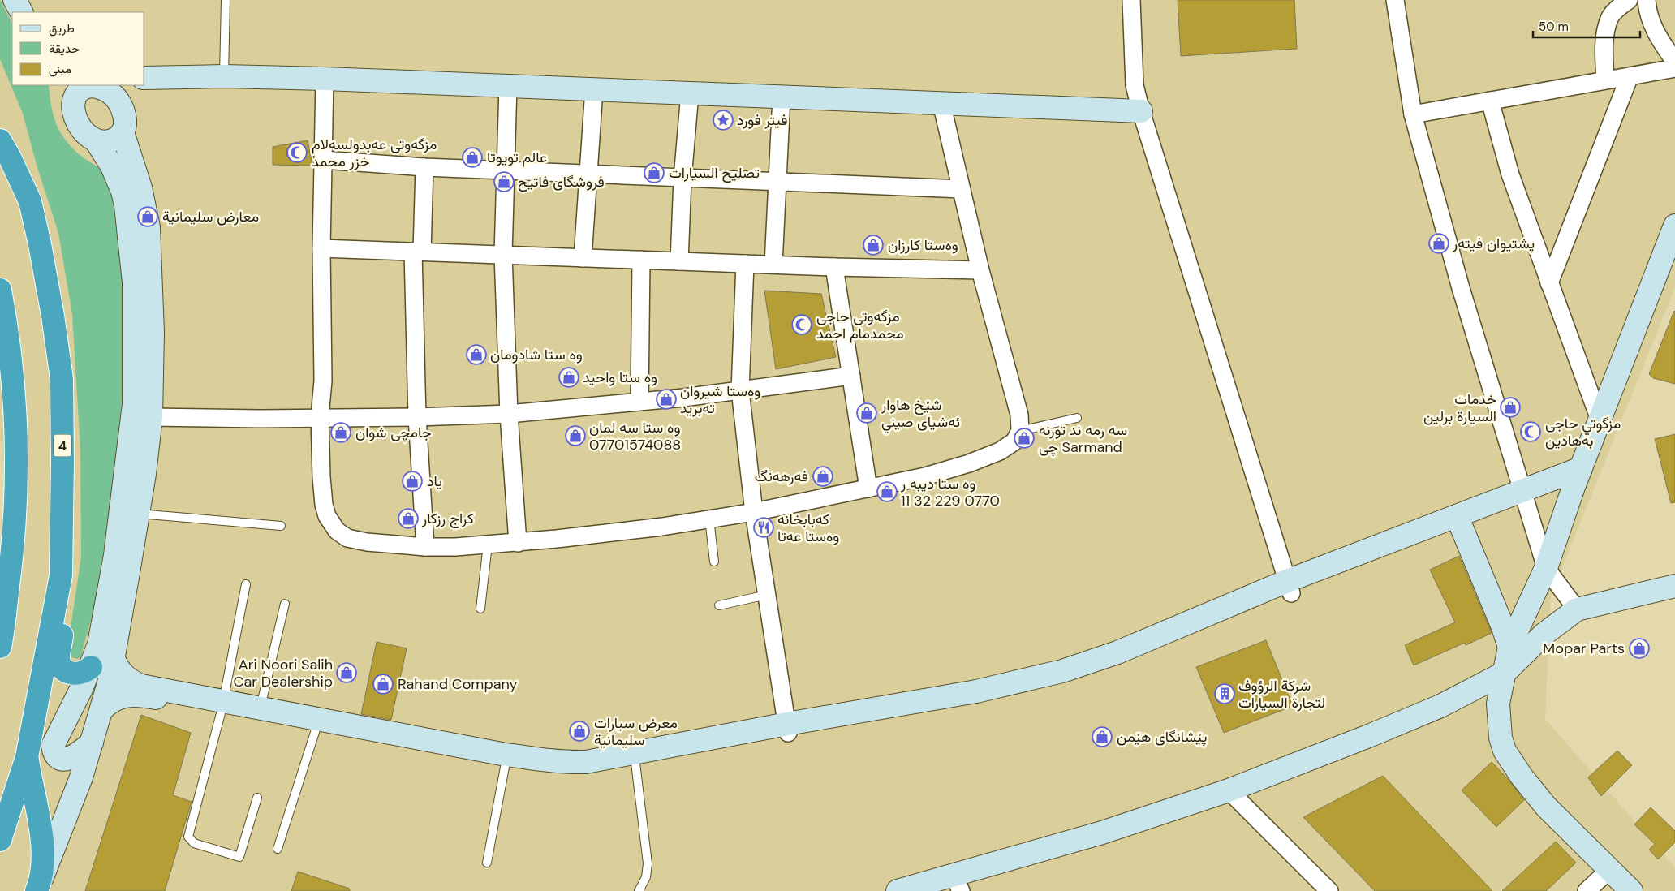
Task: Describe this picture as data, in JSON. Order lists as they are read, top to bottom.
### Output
{
  "streets": {
    "highway": ["4"]
  },
  "places": {
    "place": ["فيتر فورد"],
    "mosque": ["مزگەوتی عەبدولسەلام خزر محمد", "مزگەوتی حاجی محمدمام احمد", "مزگوتي حاجی بەهادین"],
    "shop": [
      "عالم تويوتا",
      "تصليح السيارات",
      "فروشگاى فاتيح",
      "معارض سليمانية",
      "پشتیوان فیتەر",
      "وەستا کارزان",
      "وه ستا شادومان",
      "وه ستا واحید",
      "وەستا شیروان تەبرید",
      "خدمات السیارة برلین",
      "شێخ هاوار ئەشیای صيني",
      "جامچی شوان",
      "وه ستا سه لمان 07701574088",
      "سه رمه ند تورنه چی Sarmand",
      "فەرهەنگ",
      "ياد",
      "وه ستا دیبه ر 11 32 229 0770",
      "كراج رزكار",
      "Mopar Parts",
      "Ari Noori Salih Car Dealership",
      "Rahand Company",
      "معرض سيارات سليمانية",
      "پێشانگای هێمن"
    ],
    "restaurant": ["کەبابخانە وەستا عەتا"],
    "building": ["شركة الرؤوف لتجارة السيارات"]
  },
  "legend": ["طريق", "حديقة", "مبنى"],
  "scale_bar": "50 m"
}
